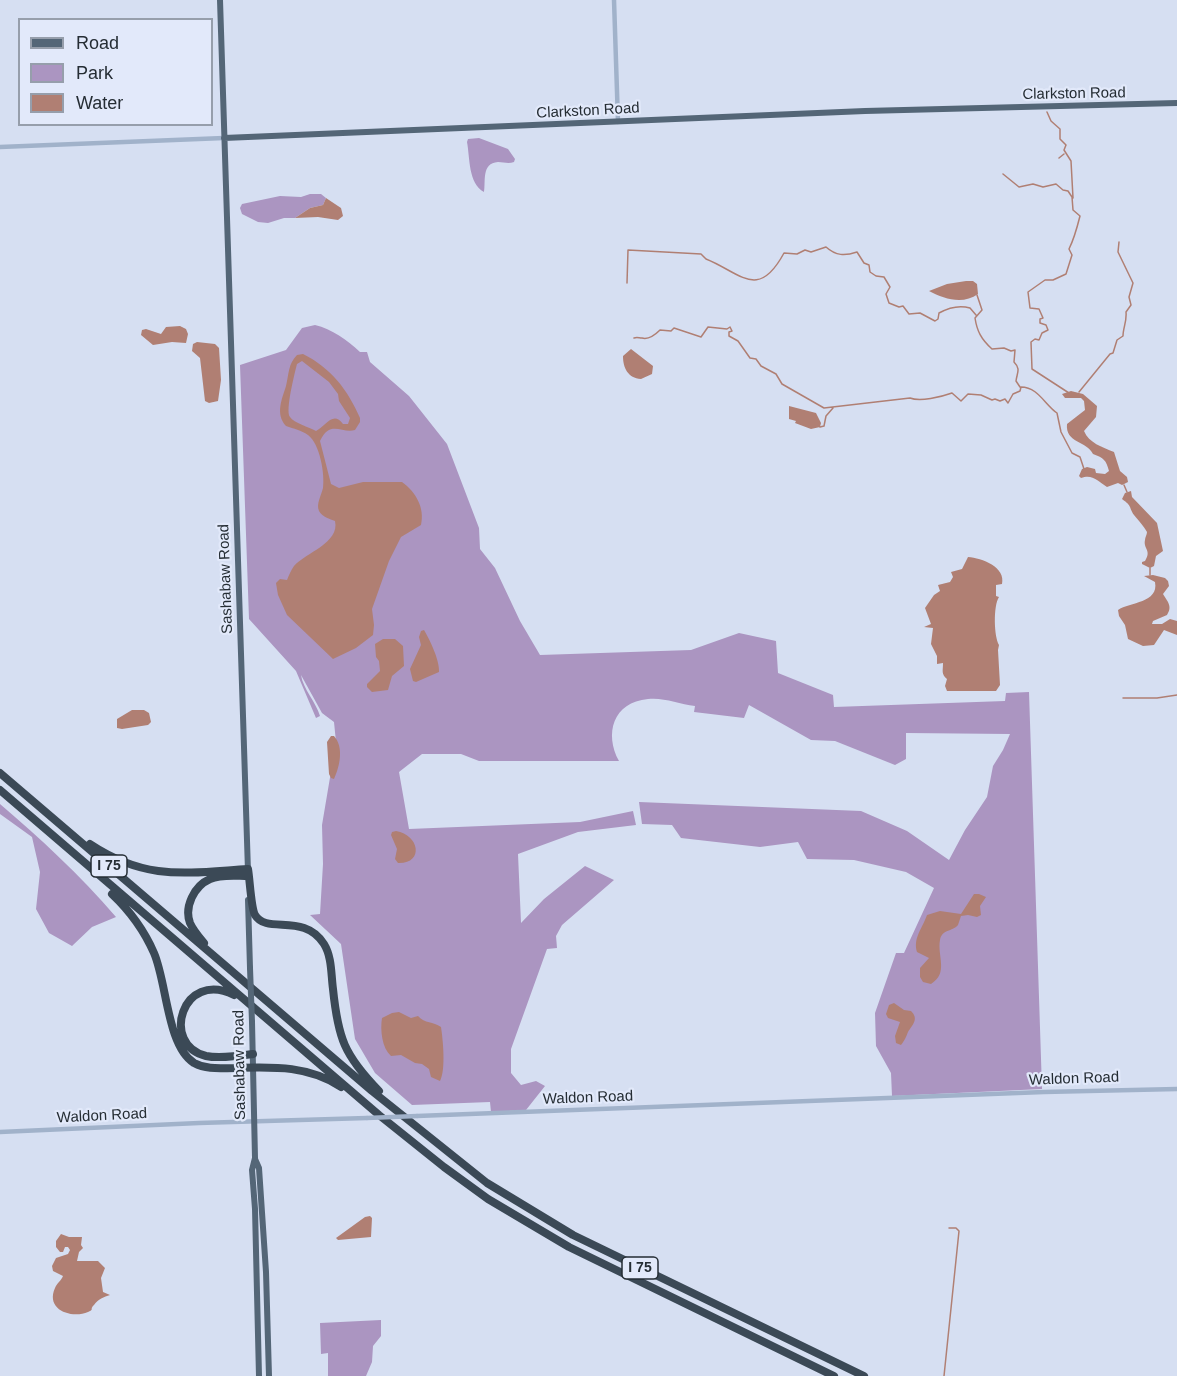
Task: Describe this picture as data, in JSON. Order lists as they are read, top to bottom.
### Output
{
  "streets": {
    "highway": ["I 75"],
    "main road": ["Clarkston Road", "Sashabaw Road"],
    "street": ["Waldon Road"]
  },
  "crossings": [
    ["Clarkston Road", "Sashabaw Road"],
    ["Sashabaw Road", "Waldon Road"]
  ],
  "legend": ["Road", "Park", "Water"]
}
